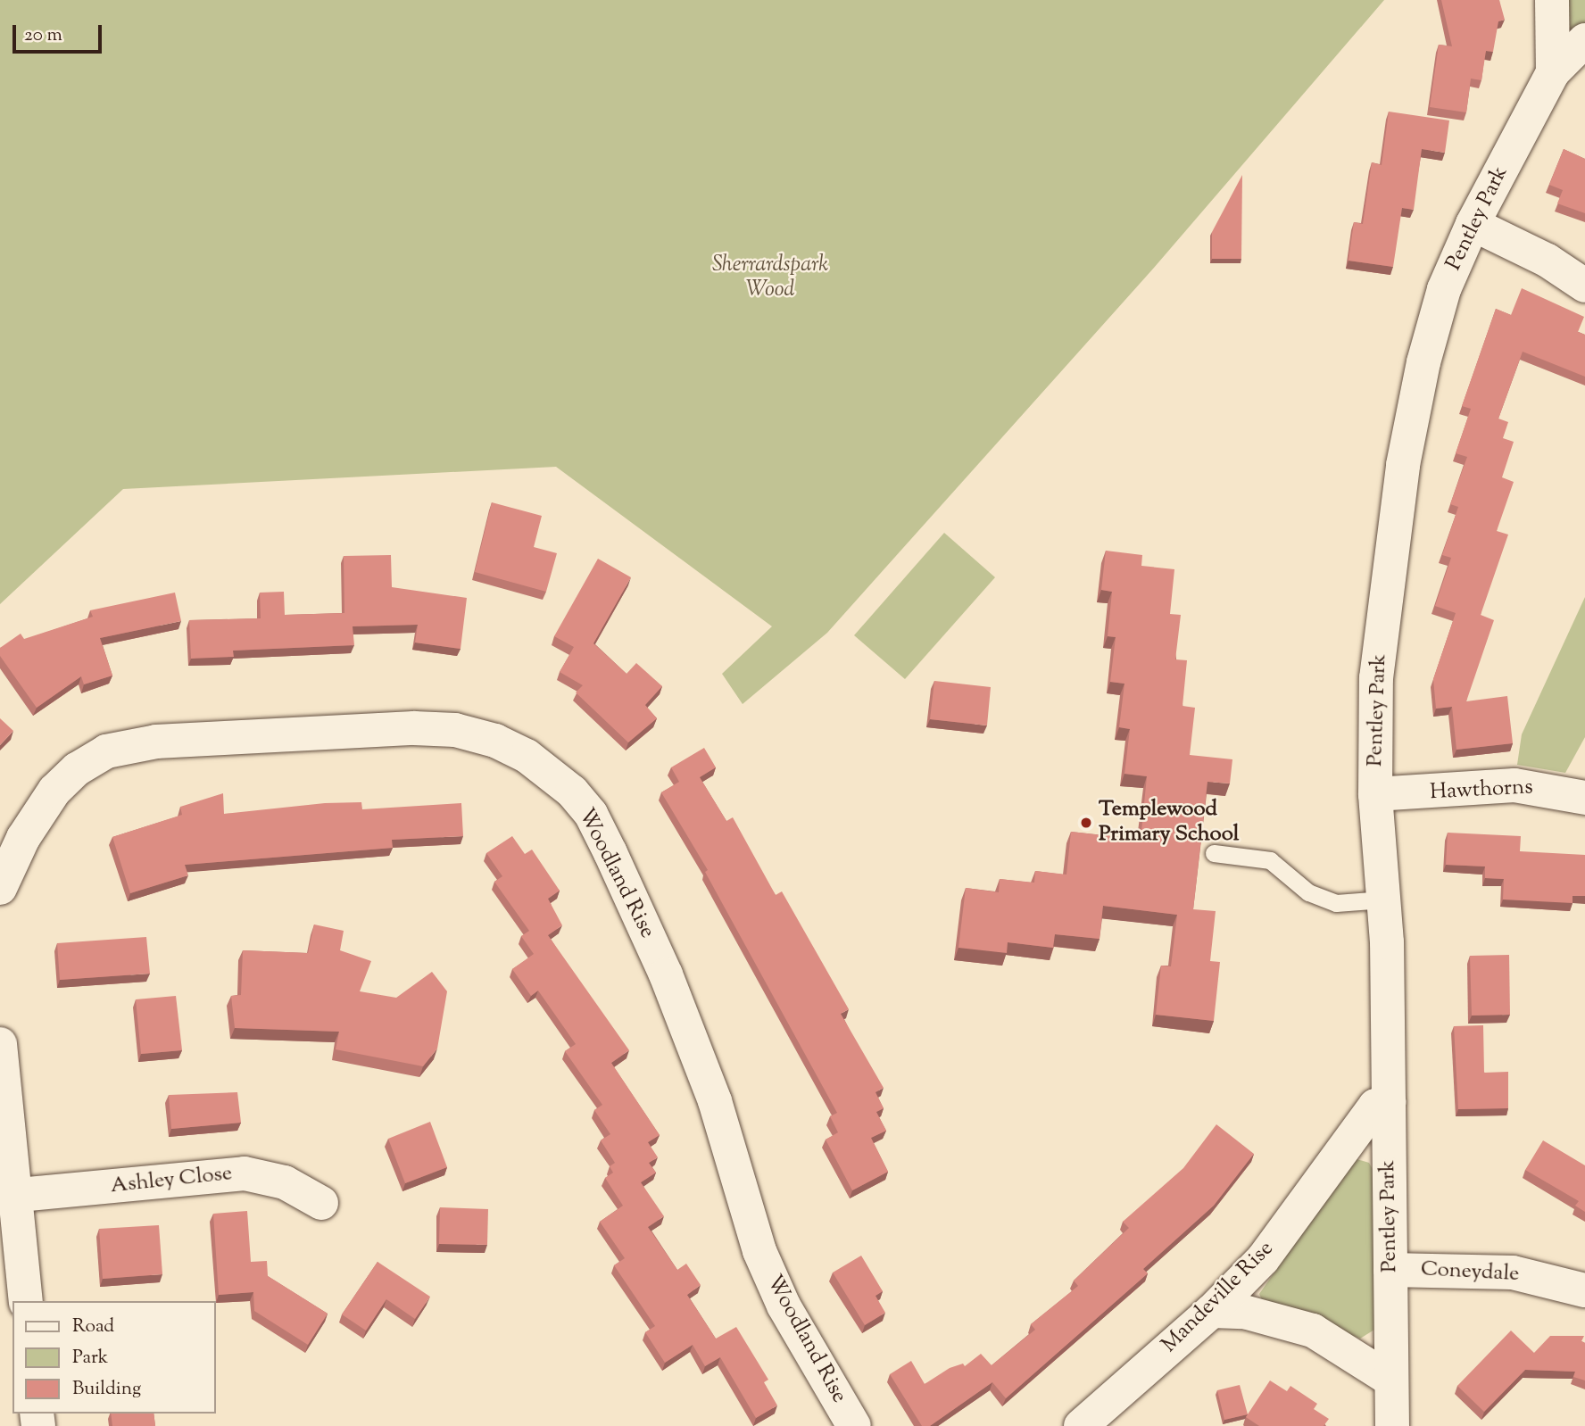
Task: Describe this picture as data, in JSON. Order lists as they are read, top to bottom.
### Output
{
  "streets": {
    "street": [
      "Pentley Park",
      "Hawthorns",
      "Woodland Rise",
      "Ashley Close",
      "Coneydale",
      "Mandeville Rise"
    ]
  },
  "crossings": [
    ["Pentley Park", "Hawthorns"],
    ["Pentley Park", "Coneydale"],
    ["Pentley Park", "Mandeville Rise"]
  ],
  "parks": ["Sherrardspark Wood"],
  "places": ["Templewood Primary School"],
  "legend": ["Road", "Park", "Building"],
  "scale_bar": "20 m"
}
